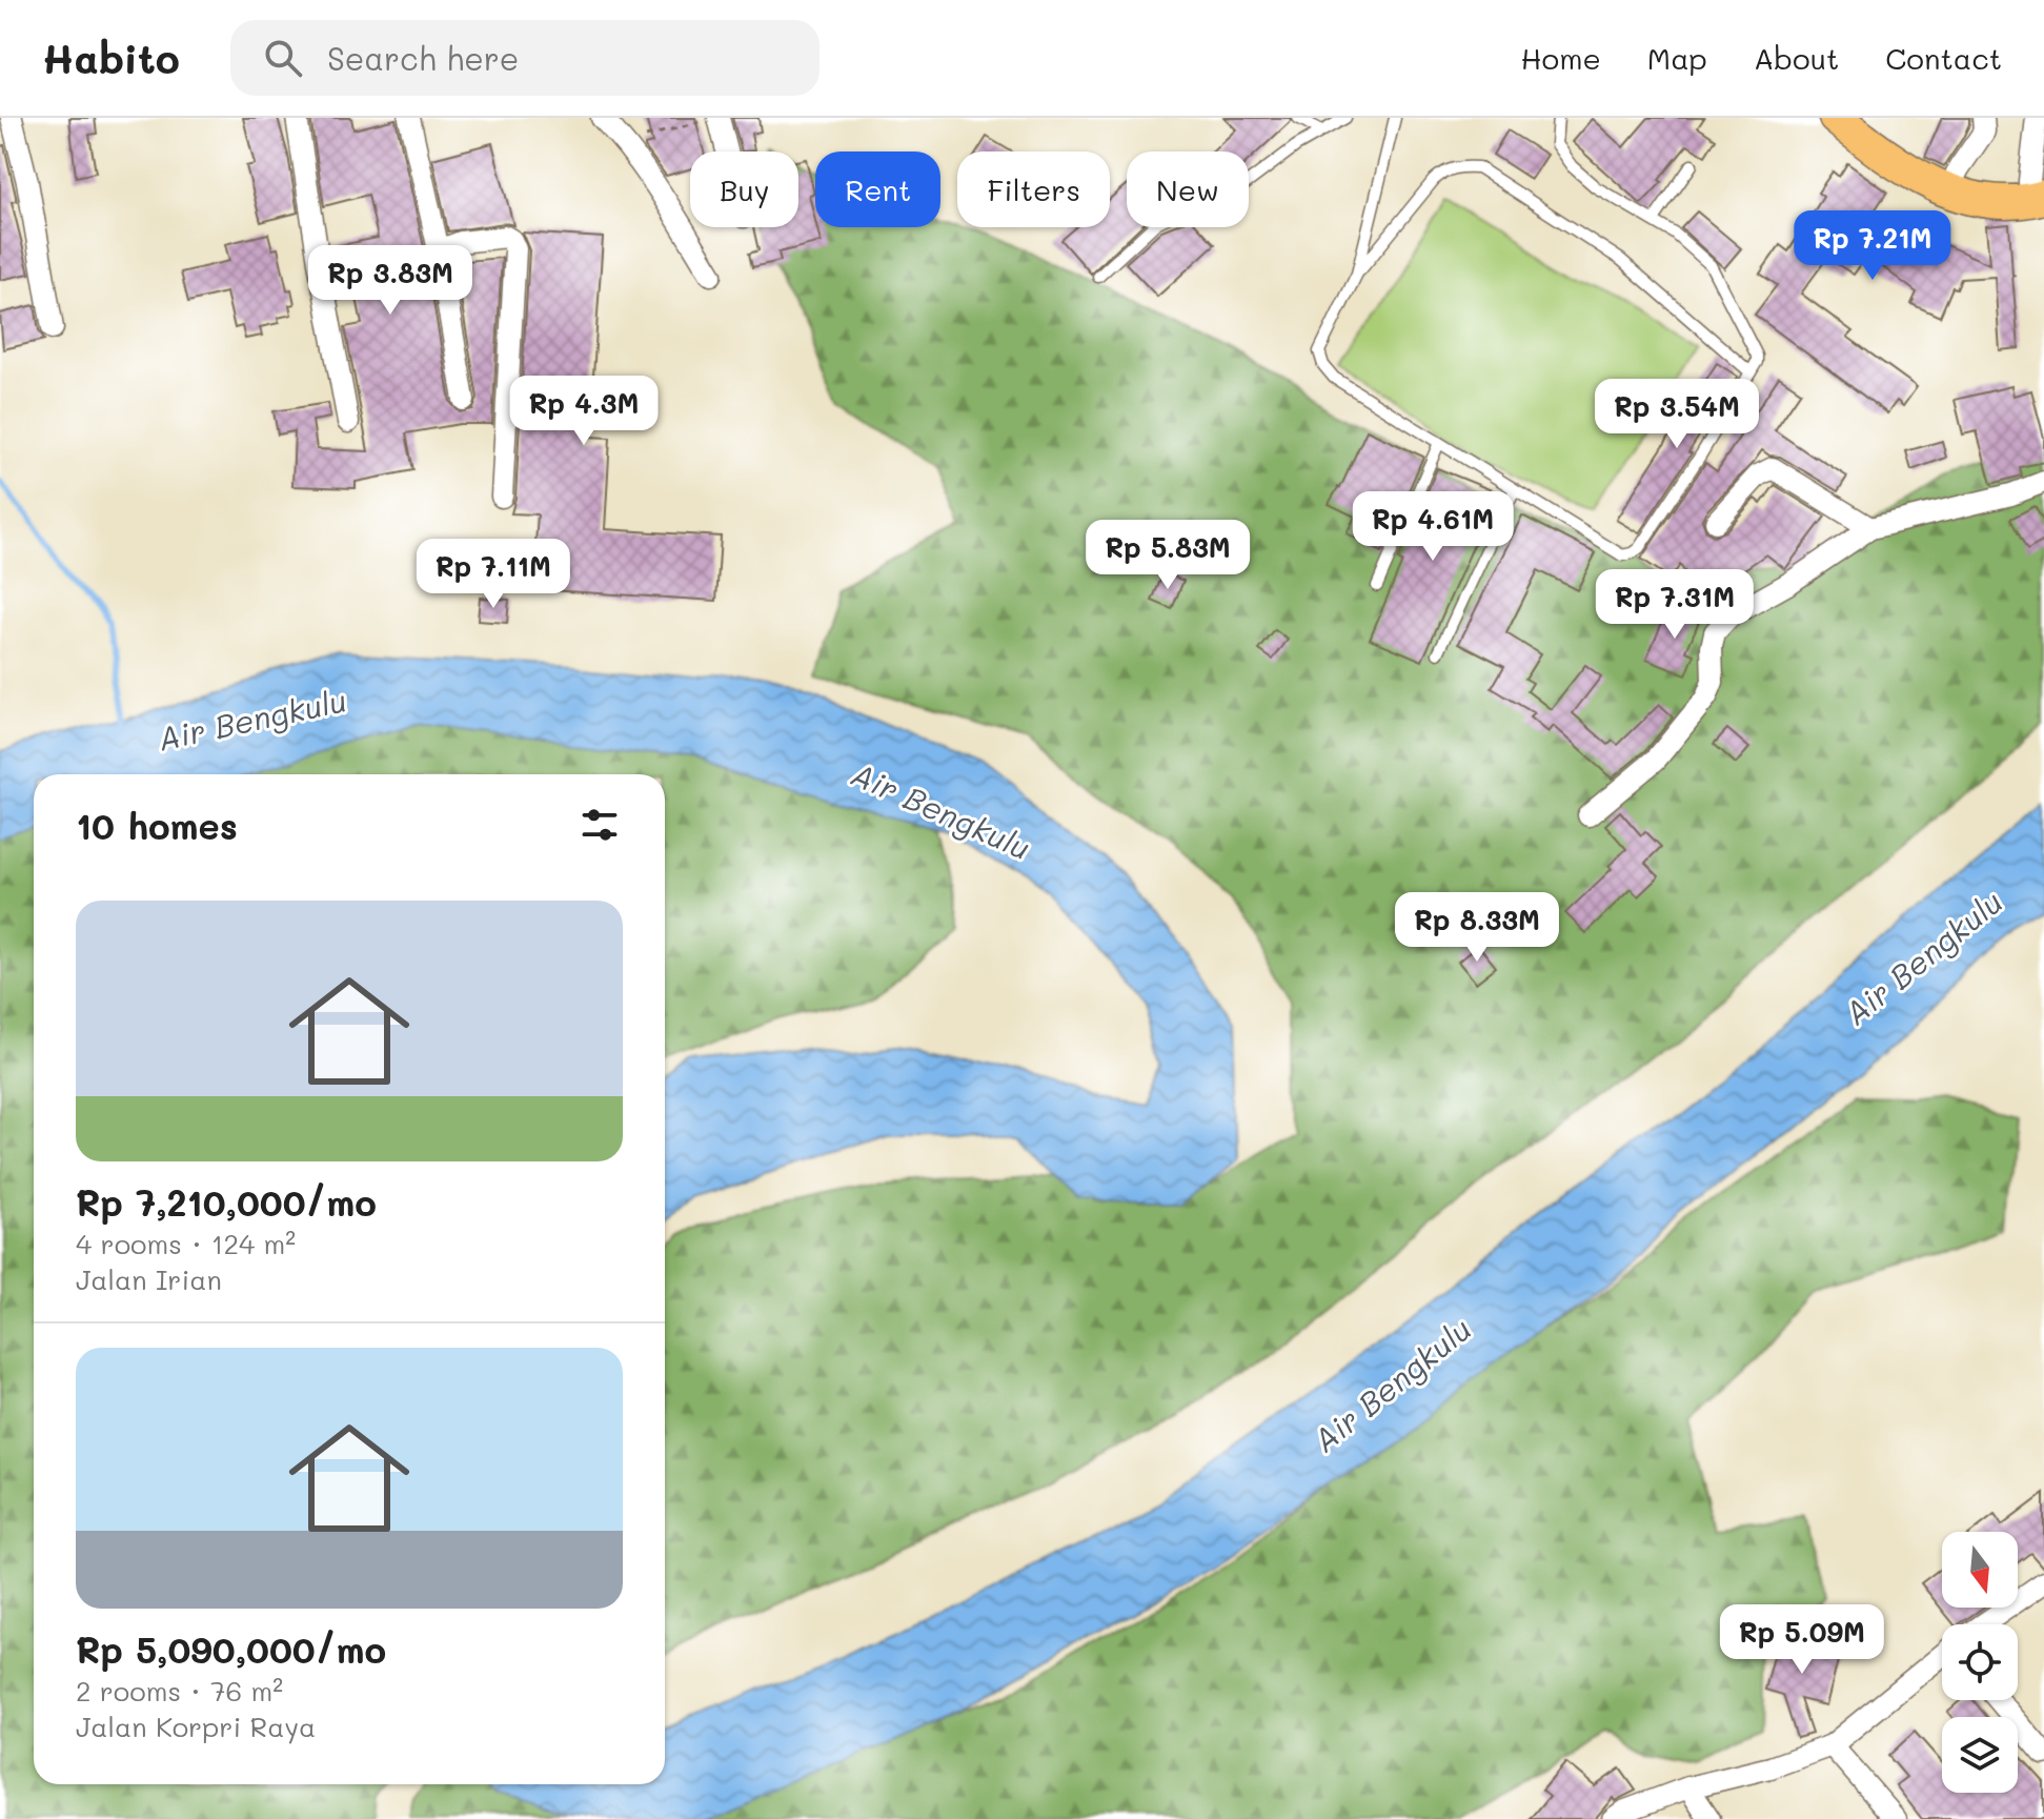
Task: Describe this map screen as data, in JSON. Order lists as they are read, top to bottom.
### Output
{
  "water": ["Air Bengkulu"],
  "north": "bottom",
  "page": {
    "header": "Habito",
    "search": "Search here",
    "nav": [
      "Home",
      "Map",
      "About",
      "Contact"
    ],
    "chip": [
      "Buy",
      "Rent",
      "Filters",
      "New"
    ],
    "price": [
      "Rp 7.21M",
      "Rp 3.83M",
      "Rp 4.3M",
      "Rp 3.54M",
      "Rp 4.61M",
      "Rp 5.83M",
      "Rp 7.11M",
      "Rp 7.31M",
      "Rp 8.33M",
      "Rp 5.09M"
    ],
    "heading": "10 homes",
    "list": [
      {
        "name": "Rp 7,210,000/mo",
        "note": "4 rooms · 124 m² · Jalan Irian"
      },
      {
        "name": "Rp 5,090,000/mo",
        "note": "2 rooms · 76 m² · Jalan Korpri Raya"
      }
    ]
  }
}
